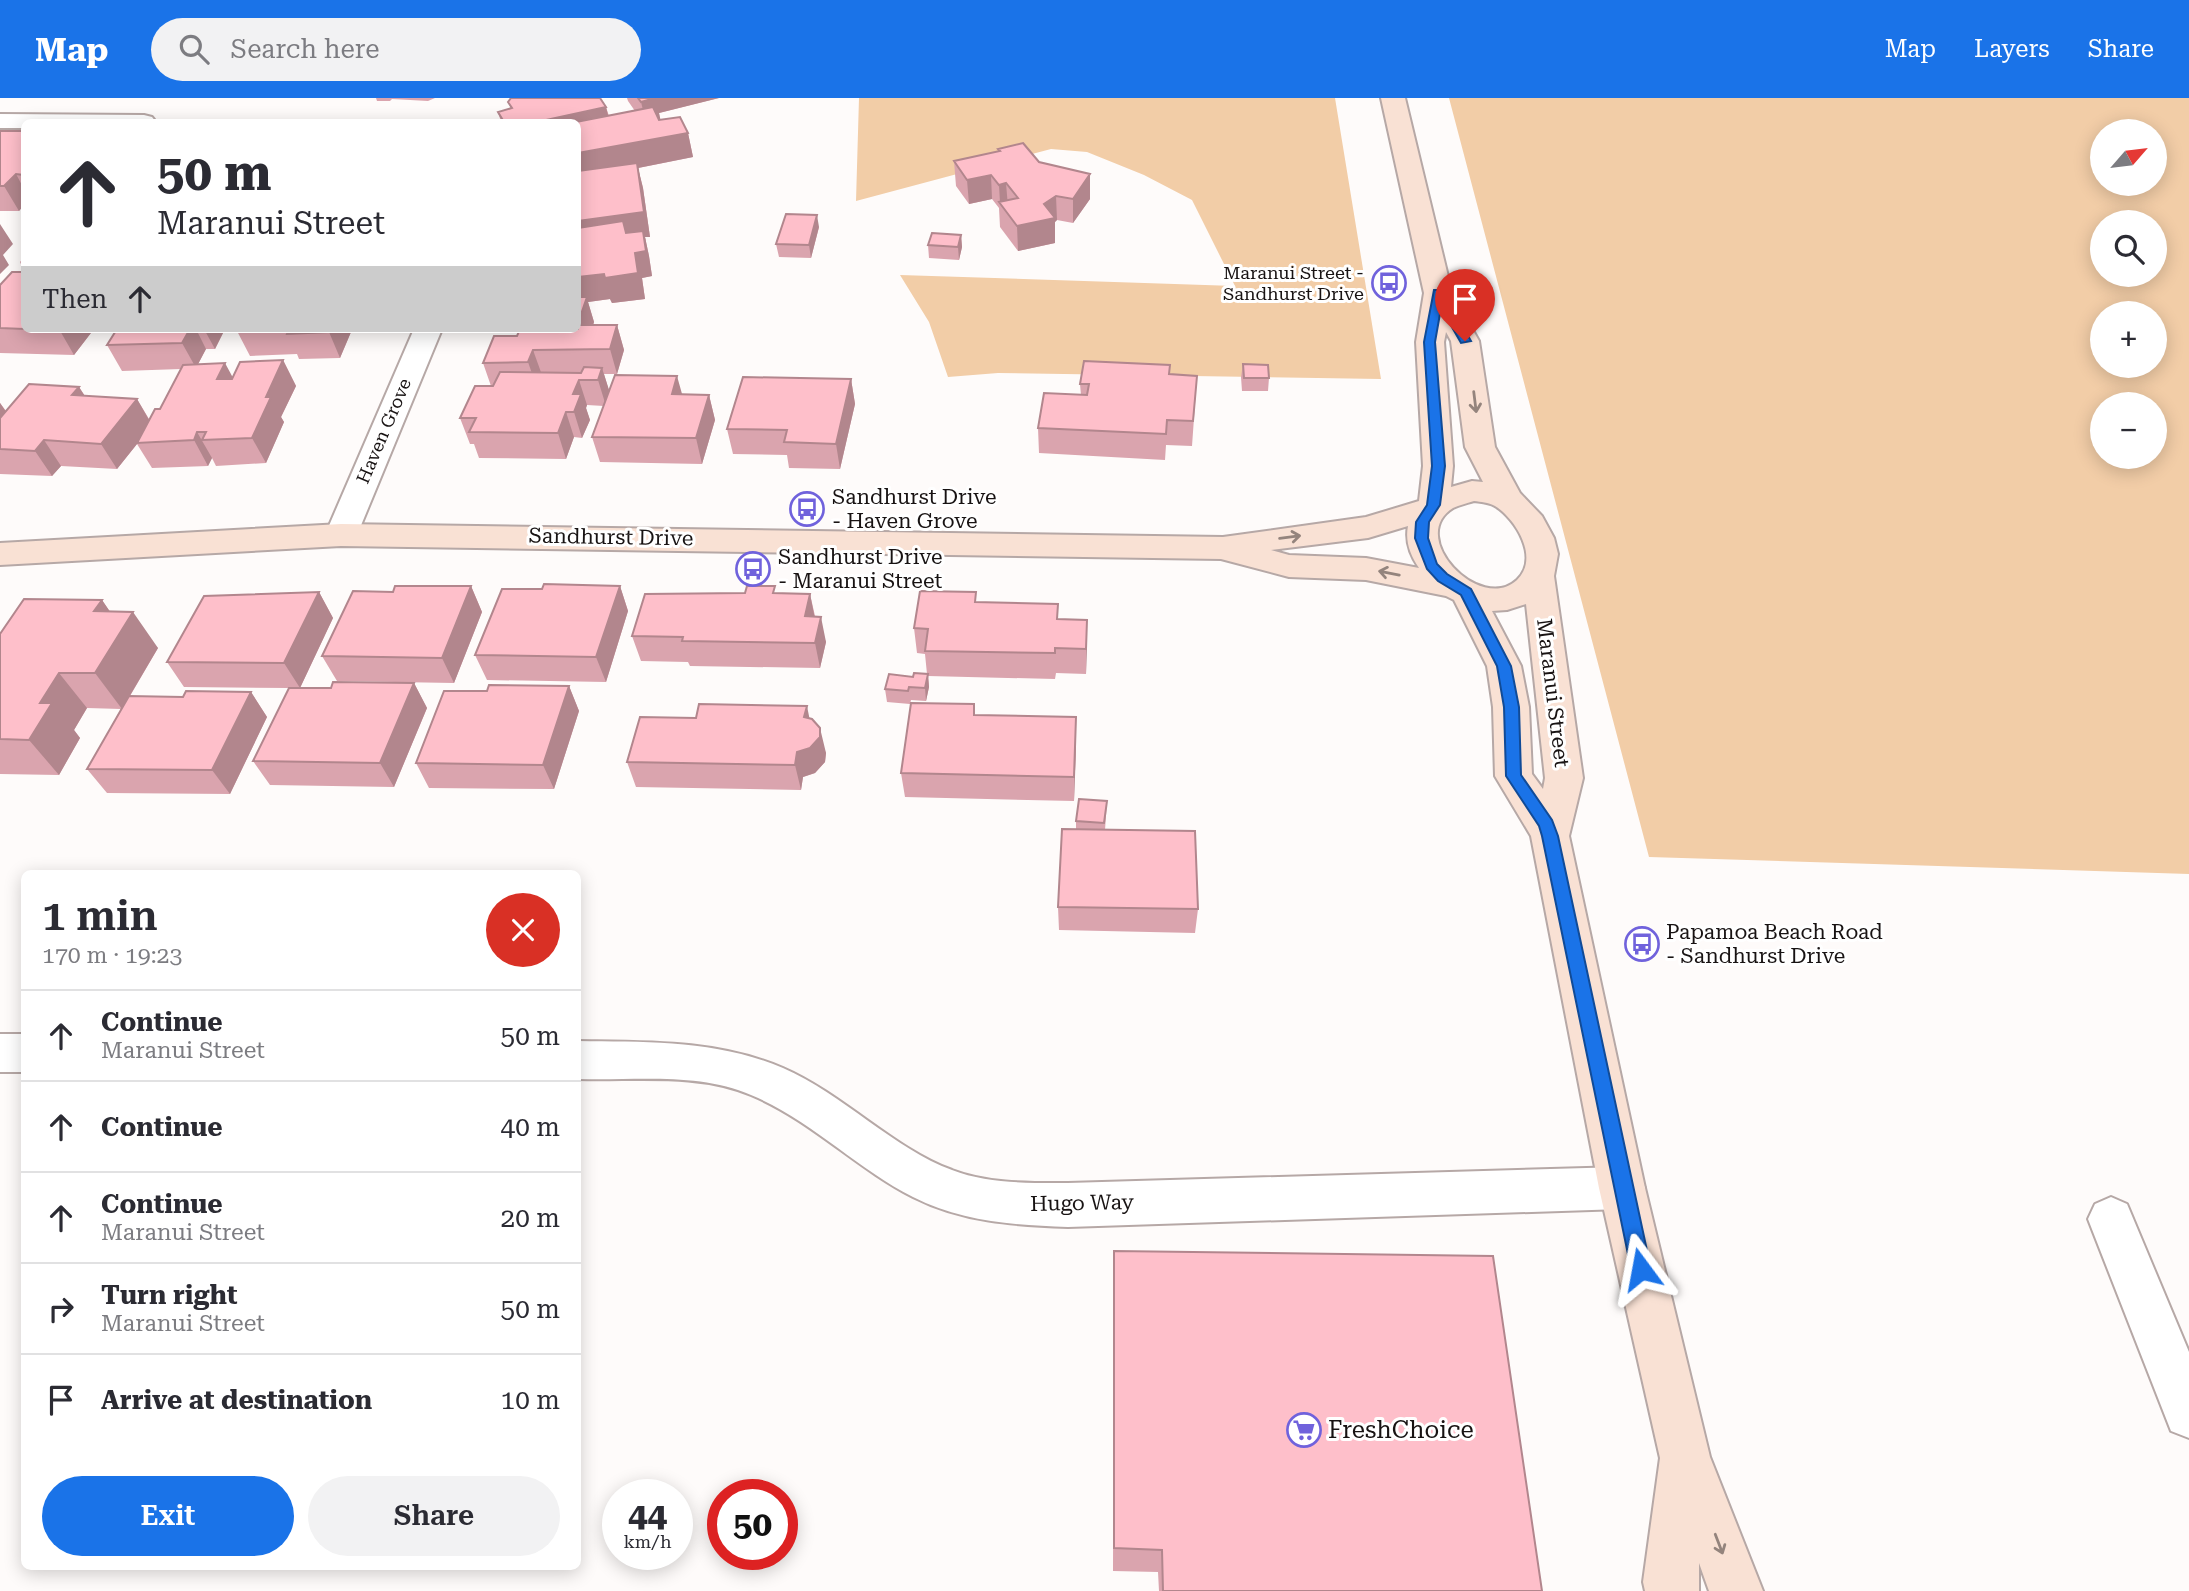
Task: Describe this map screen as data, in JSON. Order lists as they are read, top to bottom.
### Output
{
  "streets": {
    "main road": ["Sandhurst Drive", "Maranui Street"],
    "street": ["Haven Grove", "Hugo Way"]
  },
  "crossings": [
    ["Haven Grove", "Sandhurst Drive"],
    ["Sandhurst Drive", "Maranui Street"]
  ],
  "places": {
    "bus stop": [
      "Maranui Street - Sandhurst Drive",
      "Sandhurst Drive - Haven Grove",
      "Sandhurst Drive - Maranui Street",
      "Papamoa Beach Road - Sandhurst Drive"
    ],
    "supermarket": ["FreshChoice"]
  },
  "north": "top right",
  "page": {
    "header": "Map",
    "search": "Search here",
    "nav": ["Map", "Layers", "Share"],
    "map_buttons": ["+", "−"],
    "turn": ["50 m", "Maranui Street"],
    "then": "Then",
    "heading": ["1 min", "170 m · 19:23"],
    "list": [
      {
        "name": "Continue",
        "note": "Maranui Street",
        "value": "50 m"
      },
      {
        "name": "Continue",
        "value": "40 m"
      },
      {
        "name": "Continue",
        "note": "Maranui Street",
        "value": "20 m"
      },
      {
        "name": "Turn right",
        "note": "Maranui Street",
        "value": "50 m"
      },
      {
        "name": "Arrive at destination",
        "value": "10 m"
      }
    ],
    "buttons": ["Exit", "Share"],
    "speed": "44 km/h",
    "limit": "50"
  }
}
